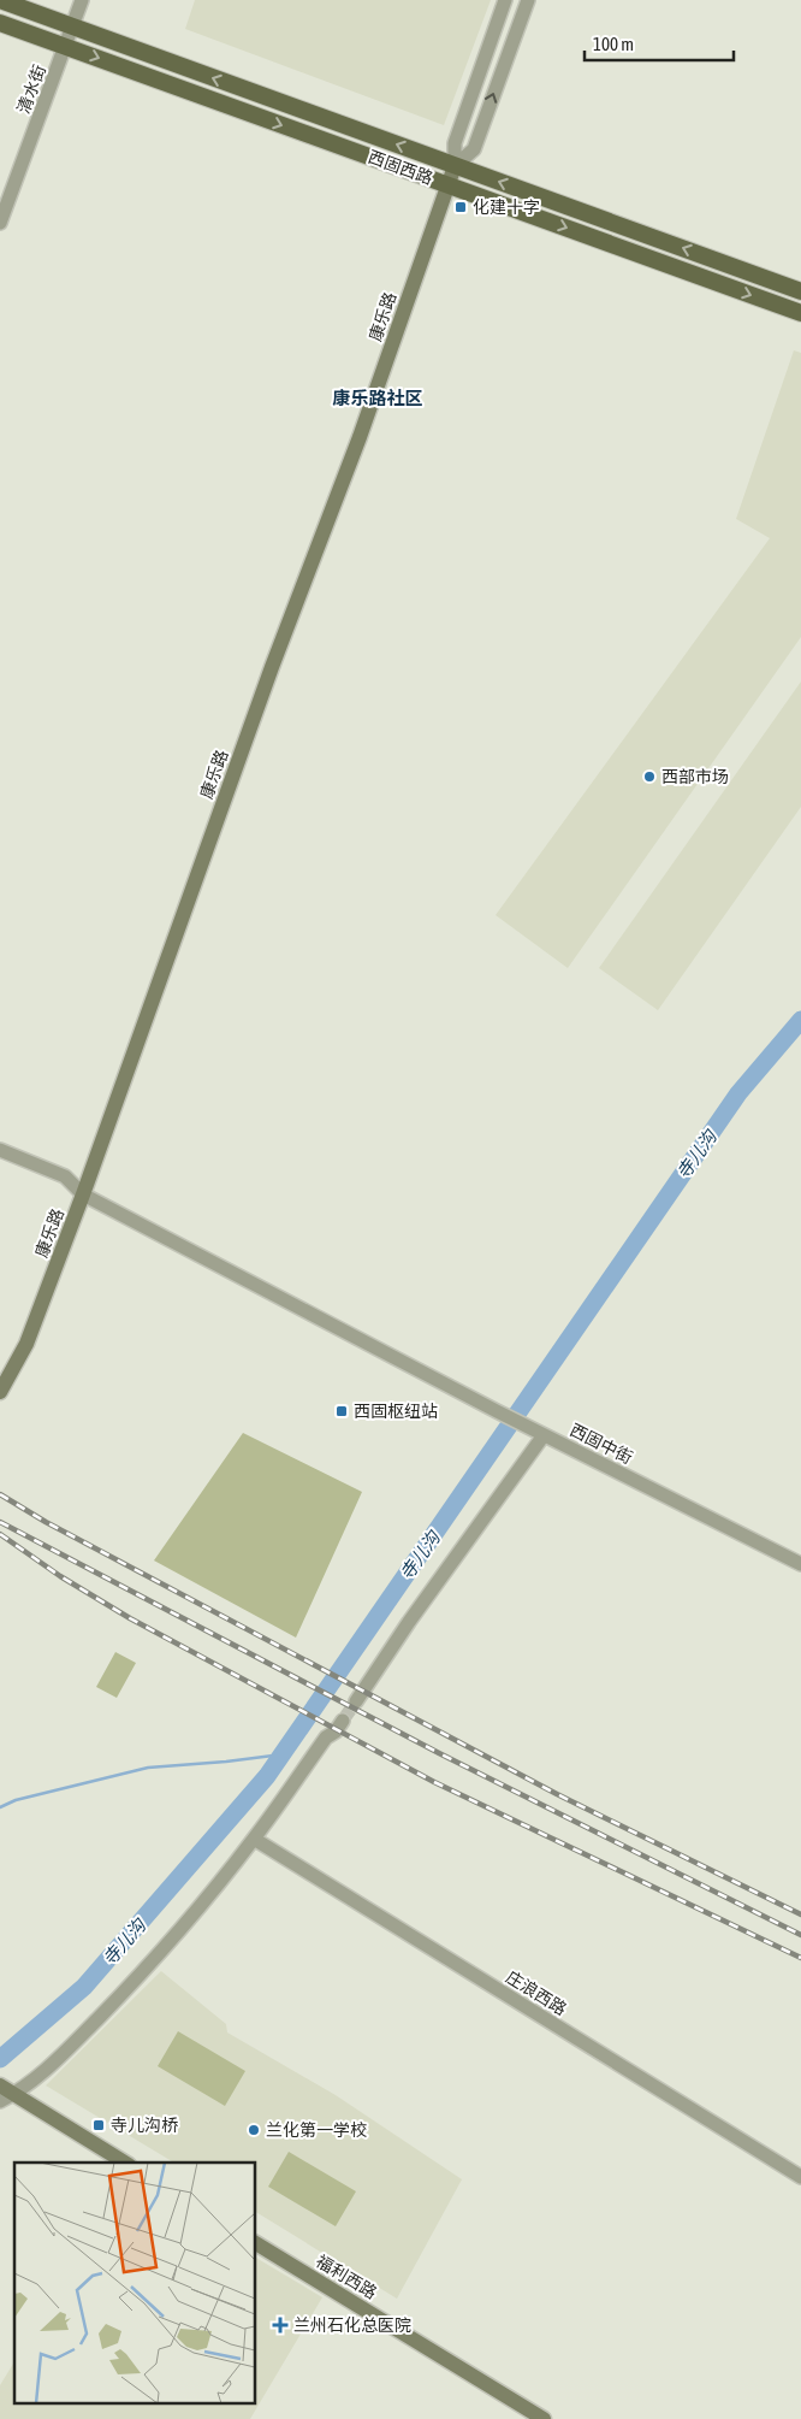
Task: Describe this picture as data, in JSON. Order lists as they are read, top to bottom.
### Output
{
  "streets": {
    "main road": ["西固西路", "康乐路", "福利西路"],
    "street": ["清水街", "西固中街", "庄浪西路"]
  },
  "crossings": [
    ["清水街", "西固西路"],
    ["西固西路", "康乐路"],
    ["康乐路", "西固中街"]
  ],
  "districts": ["康乐路社区"],
  "water": ["寺儿沟"],
  "places": {
    "transit": ["化建十字", "西固枢纽站", "寺儿沟桥"],
    "other": ["西部市场", "兰化第一学校"],
    "health": ["兰州石化总医院"]
  },
  "scale_bar": "100 m"
}
